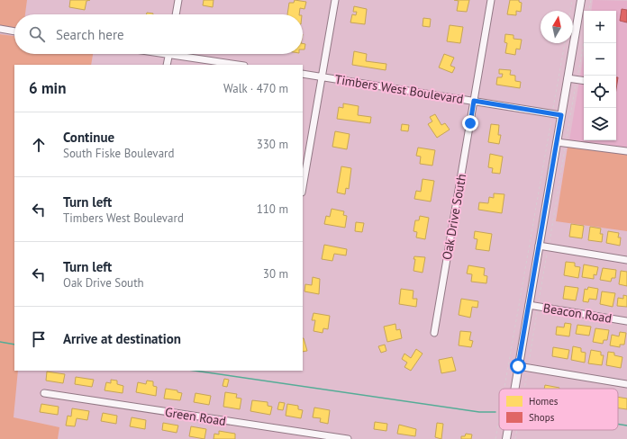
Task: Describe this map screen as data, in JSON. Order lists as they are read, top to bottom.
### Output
{
  "streets": {
    "street": [
      "Timbers West Boulevard",
      "Oak Drive South",
      "Beacon Road",
      "Green Road"
    ]
  },
  "crossings": [
    ["Timbers West Boulevard", "Oak Drive South"]
  ],
  "legend": ["Homes", "Shops"],
  "north": "top",
  "page": {
    "map_buttons": ["+", "−"],
    "search": "Search here",
    "heading": ["6 min", "Walk · 470 m"],
    "list": [
      ["Continue", "South Fiske Boulevard", "330 m"],
      ["Turn left", "Timbers West Boulevard", "110 m"],
      ["Turn left", "Oak Drive South", "30 m"],
      "Arrive at destination"
    ]
  }
}
